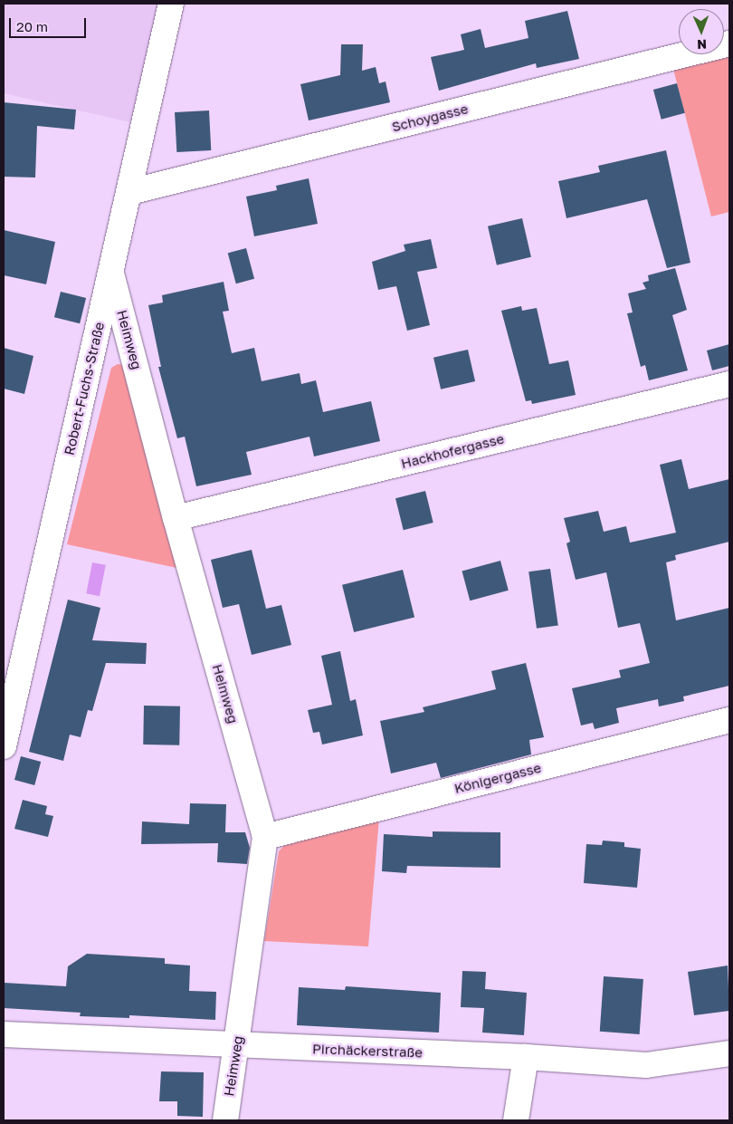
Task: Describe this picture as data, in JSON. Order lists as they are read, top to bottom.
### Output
{
  "streets": {
    "street": [
      "Schoygasse",
      "Heimweg",
      "Robert-Fuchs-Straße",
      "Hackhofergasse",
      "Königergasse",
      "Pirchäckerstraße"
    ]
  },
  "crossings": [
    ["Schoygasse", "Robert-Fuchs-Straße"],
    ["Heimweg", "Robert-Fuchs-Straße"],
    ["Heimweg", "Hackhofergasse"],
    ["Heimweg", "Königergasse"],
    ["Heimweg", "Pirchäckerstraße"]
  ],
  "scale_bar": "20 m",
  "north": "bottom"
}
